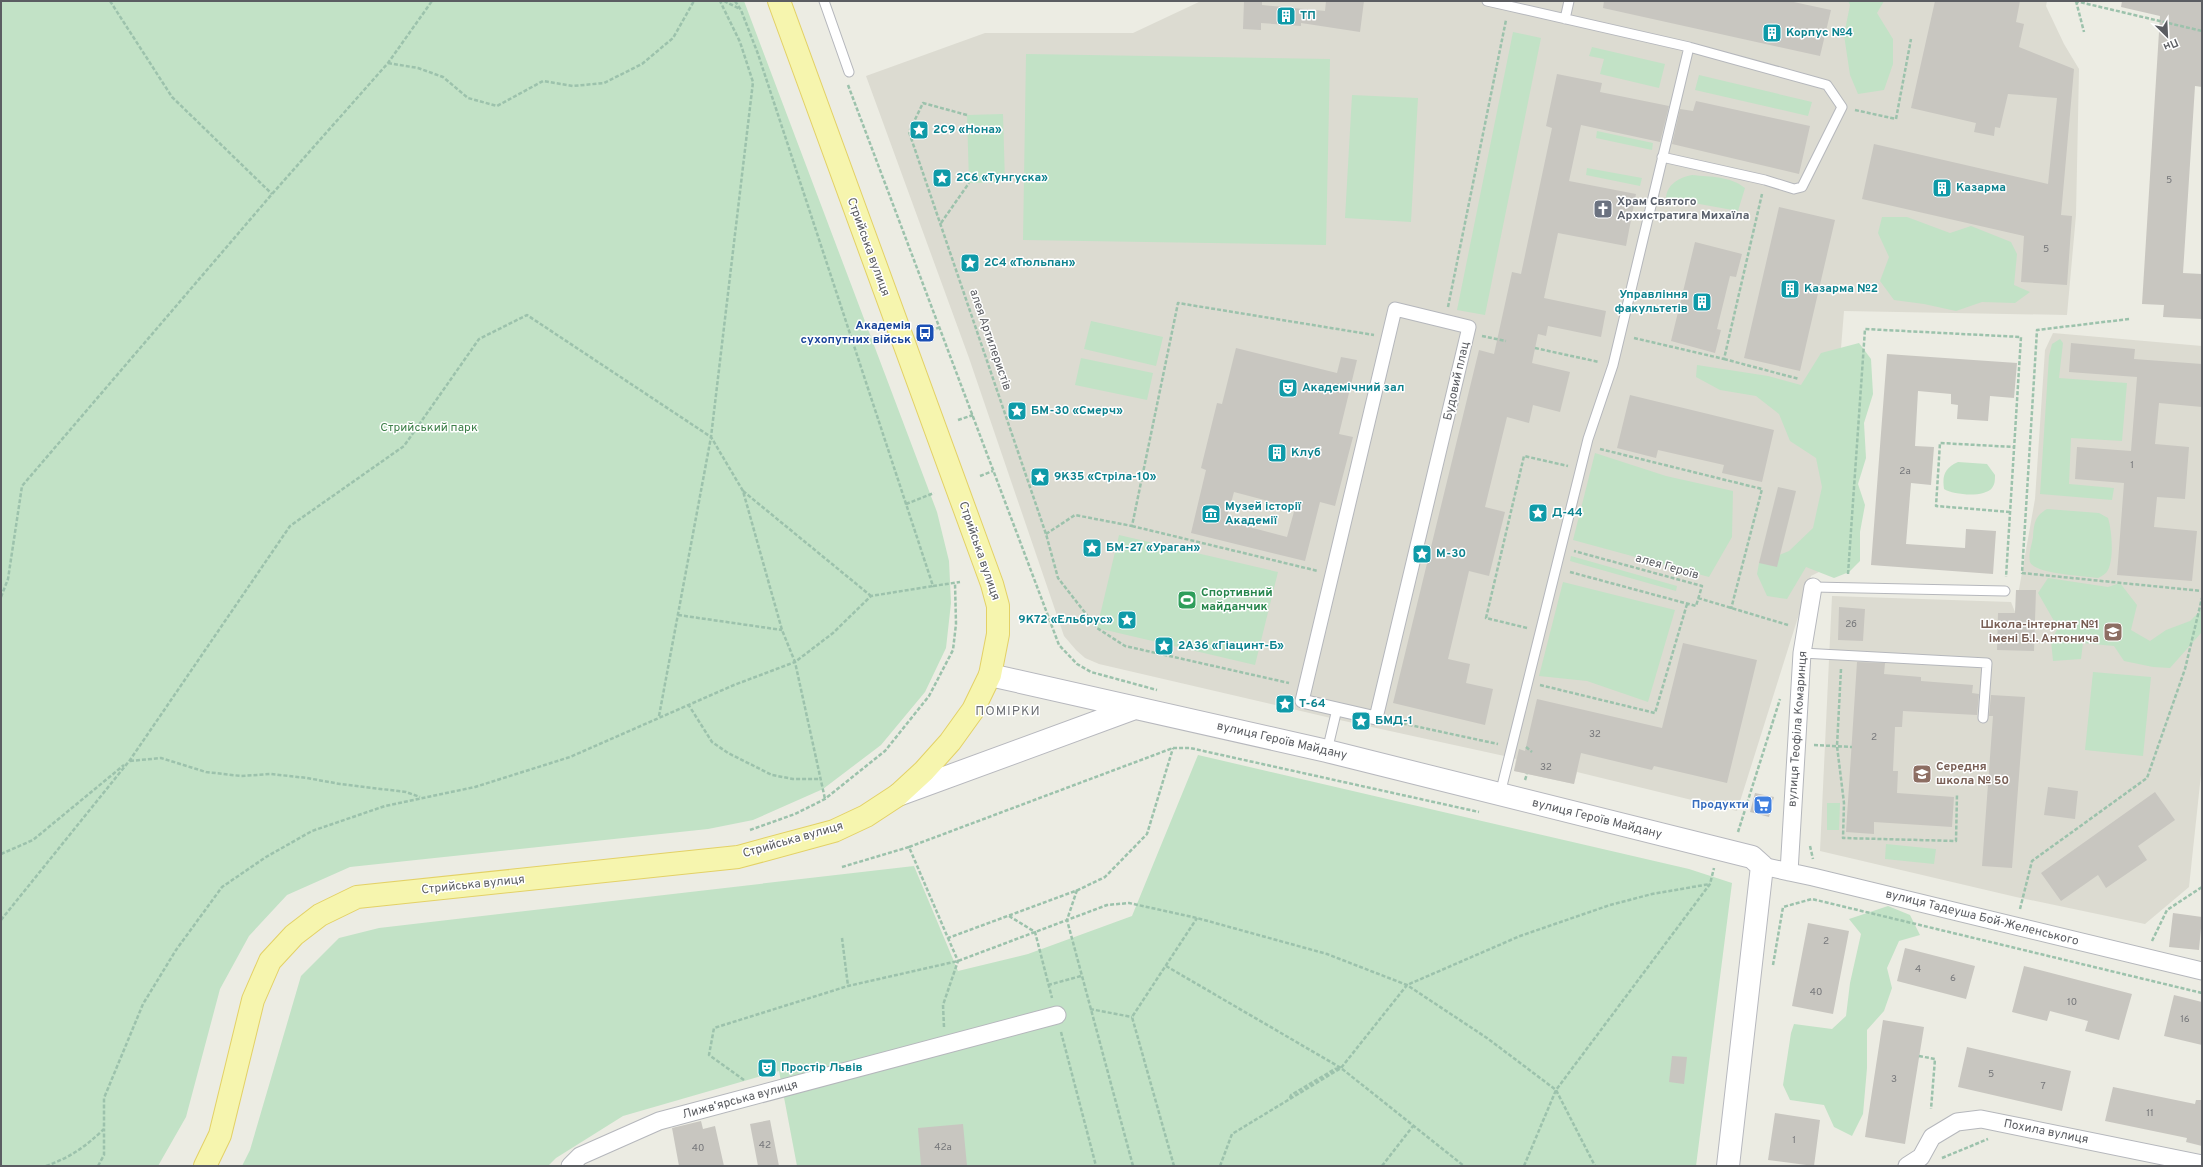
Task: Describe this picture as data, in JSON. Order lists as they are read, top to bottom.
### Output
{
  "streets": {
    "main road": ["Стрийська вулиця", "вулиця Героїв Майдану"],
    "street": [
      "Будовий плац",
      "вулиця Теофіла Комаринця",
      "вулиця Тадеуша Бой-Желенського",
      "Лижвʼярська вулиця",
      "Похила вулиця"
    ],
    "path": ["алея Артилеристів", "алея Героїв"]
  },
  "crossings": [
    ["Стрийська вулиця", "вулиця Героїв Майдану"],
    ["алея Артилеристів", "Будовий плац"],
    ["вулиця Теофіла Комаринця", "вулиця Тадеуша Бой-Желенського"],
    ["вулиця Героїв Майдану", "вулиця Тадеуша Бой-Желенського"]
  ],
  "districts": ["ПОМІРКИ"],
  "parks": ["Стрийський парк"],
  "places": {
    "building": [
      "ТП",
      "Корпус №4",
      "Казарма",
      "Казарма №2",
      "Управління факультетів",
      "Клуб"
    ],
    "place": [
      "2С9 «Нона»",
      "2С6 «Тунгуска»",
      "2С4 «Тюльпан»",
      "БМ-30 «Смерч»",
      "9К35 «Стріла-10»",
      "Д-44",
      "БМ-27 «Ураган»",
      "М-30",
      "9К72 «Ельбрус»",
      "2А36 «Гіацинт-Б»",
      "Т-64",
      "БМД-1"
    ],
    "church": ["Храм Святого Архистратига Михаїла"],
    "bus stop": ["Академія сухопутних військ"],
    "theatre": ["Академічний зал", "Простір Львів"],
    "museum": ["Музей історії Академії"],
    "sports": ["Спортивний майданчик"],
    "school or university": ["Школа-інтернат №1 імені Б.І. Антонича", "Середня школа № 50"],
    "supermarket": ["Продукти"]
  },
  "house_numbers": [
    "5",
    "5",
    "1",
    "2а",
    "2б",
    "32",
    "2",
    "32",
    "2",
    "4",
    "6",
    "40",
    "10",
    "16",
    "5",
    "3",
    "7",
    "11",
    "1",
    "42",
    "42а",
    "40"
  ],
  "north": "bottom right"
}
